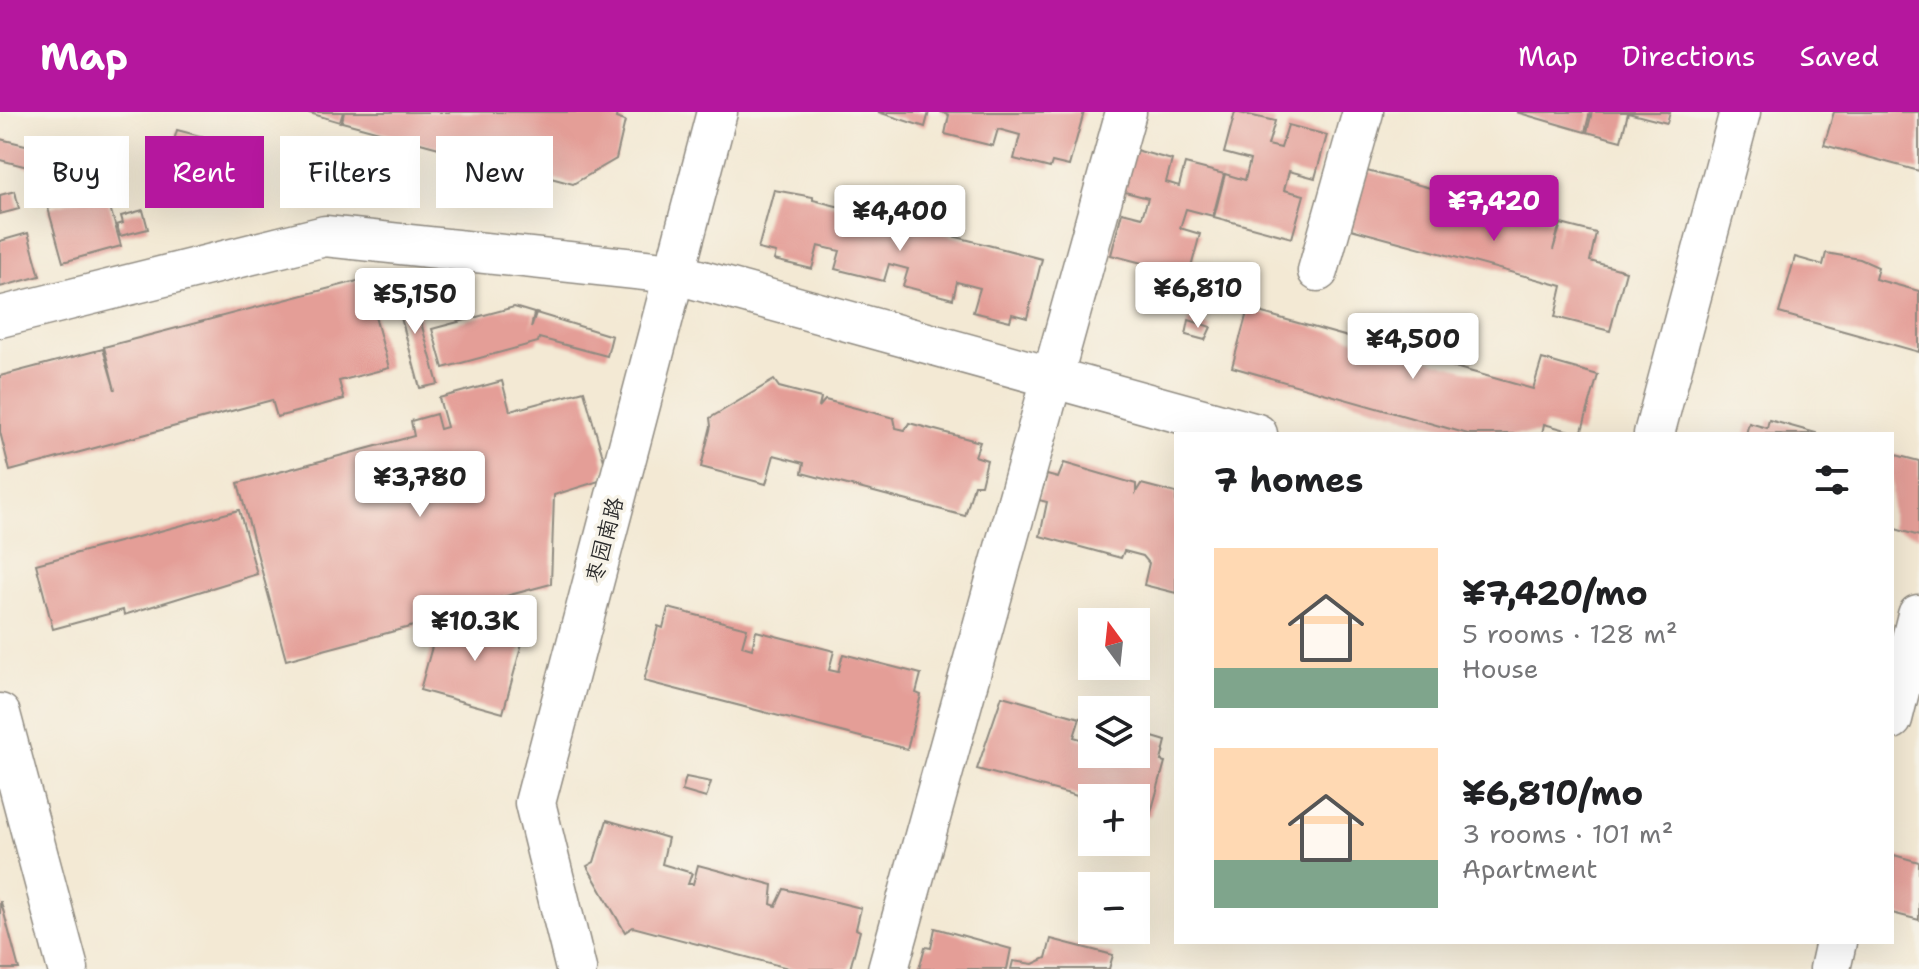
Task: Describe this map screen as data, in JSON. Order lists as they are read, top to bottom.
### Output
{
  "streets": {
    "street": ["枣园南路"]
  },
  "north": "top",
  "page": {
    "header": "Map",
    "nav": ["Map", "Directions", "Saved"],
    "chip": [
      "Buy",
      "Rent",
      "Filters",
      "New"
    ],
    "price": [
      "¥7,420",
      "¥4,400",
      "¥6,810",
      "¥5,150",
      "¥4,500",
      "¥3,780",
      "¥10.3K"
    ],
    "heading": "7 homes",
    "list": [
      {
        "name": "¥7,420/mo",
        "note": "5 rooms · 128 m² · House"
      },
      {
        "name": "¥6,810/mo",
        "note": "3 rooms · 101 m² · Apartment"
      }
    ],
    "map_buttons": ["+", "−"]
  }
}
